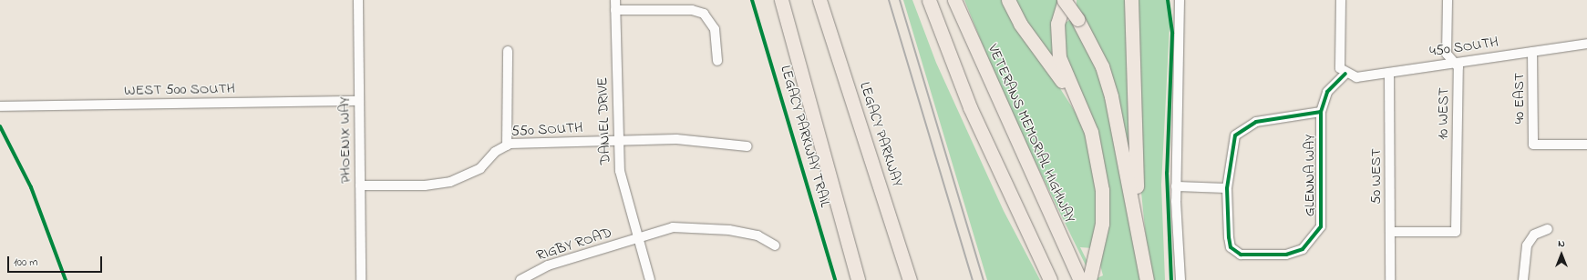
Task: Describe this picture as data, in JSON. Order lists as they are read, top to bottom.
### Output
{
  "streets": {
    "highway": ["VETERANS MEMORIAL HIGHWAY", "LEGACY PARKWAY"],
    "street": [
      "450 SOUTH",
      "WEST 500 SOUTH",
      "40 EAST",
      "10 WEST",
      "DANIEL DRIVE",
      "550 SOUTH",
      "PHOENIX WAY",
      "GLENNA WAY",
      "50 WEST",
      "RIGBY ROAD"
    ],
    "cycle path": ["LEGACY PARKWAY TRAIL"]
  },
  "crossings": [
    ["450 SOUTH", "40 EAST"],
    ["450 SOUTH", "10 WEST"],
    ["450 SOUTH", "GLENNA WAY"],
    ["450 SOUTH", "50 WEST"],
    ["WEST 500 SOUTH", "PHOENIX WAY"],
    ["10 WEST", "50 WEST"],
    ["DANIEL DRIVE", "550 SOUTH"],
    ["DANIEL DRIVE", "RIGBY ROAD"],
    ["550 SOUTH", "PHOENIX WAY"]
  ],
  "scale_bar": "100 m",
  "north": "top"
}
